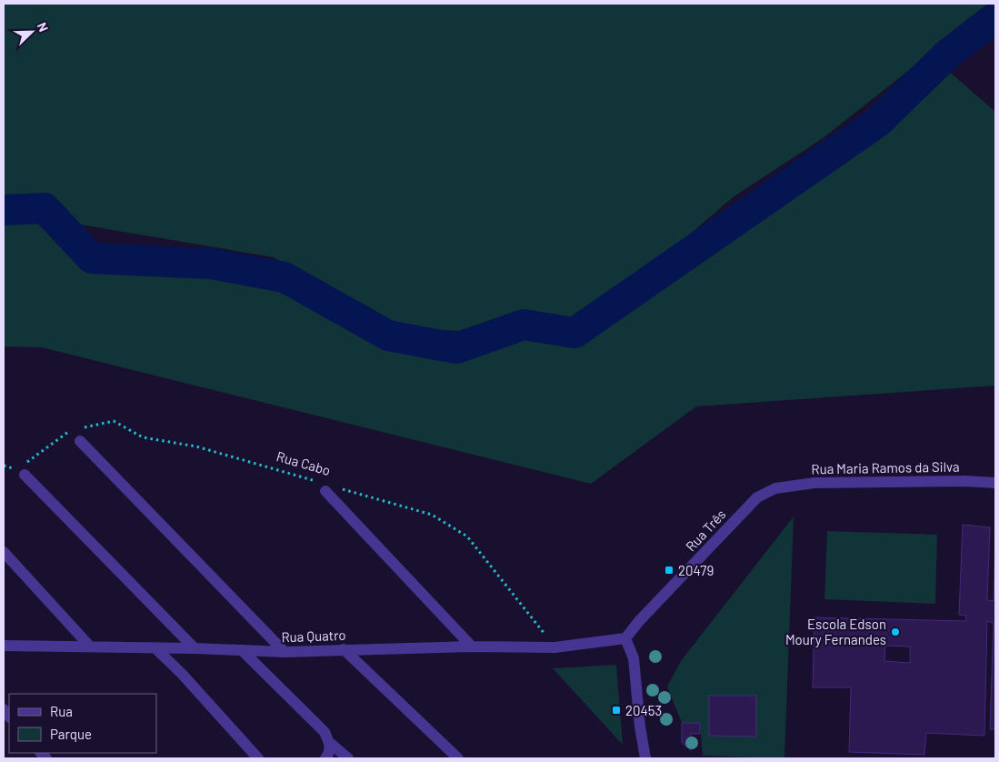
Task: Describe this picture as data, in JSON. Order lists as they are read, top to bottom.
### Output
{
  "streets": {
    "street": ["Rua Maria Ramos da Silva", "Rua Três", "Rua Quatro"],
    "path": ["Rua Cabo"]
  },
  "crossings": [
    ["Rua Cabo", "Rua Quatro"],
    ["Rua Maria Ramos da Silva", "Rua Três"],
    ["Rua Três", "Rua Quatro"]
  ],
  "places": {
    "transit": ["20479", "20453"],
    "other": ["Escola Edson Moury Fernandes"]
  },
  "legend": ["Rua", "Parque"],
  "north": "top right"
}
